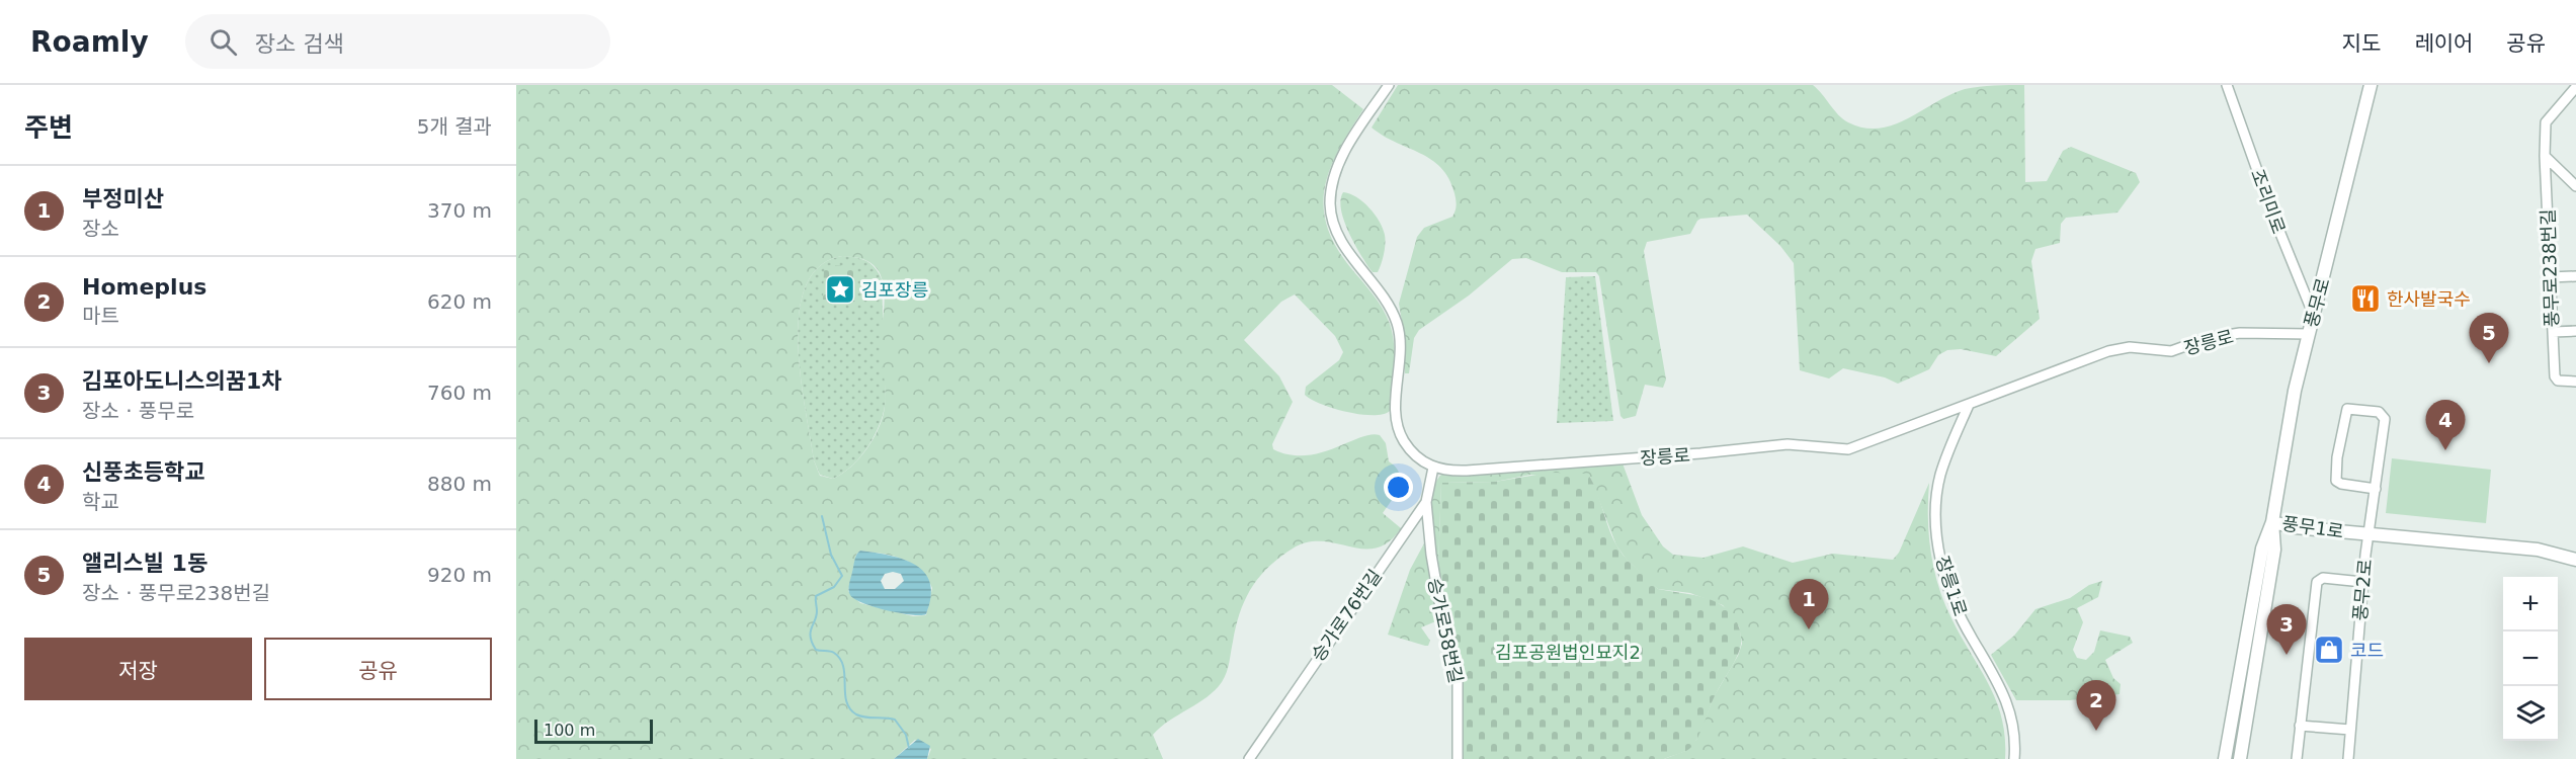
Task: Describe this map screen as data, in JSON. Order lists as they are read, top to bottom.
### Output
{
  "streets": {
    "street": [
      "조리미로",
      "풍무로238번길",
      "풍무로",
      "장릉로",
      "풍무1로",
      "장릉1로",
      "풍무2로",
      "승가로76번길",
      "승가로58번길"
    ]
  },
  "crossings": [
    ["조리미로", "풍무로"],
    ["풍무로", "장릉로"],
    ["풍무로", "풍무1로"],
    ["장릉로", "장릉1로"],
    ["장릉로", "승가로76번길"],
    ["풍무1로", "풍무2로"],
    ["승가로76번길", "승가로58번길"]
  ],
  "parks": ["김포공원법인묘지2"],
  "places": {
    "place": ["김포장릉"],
    "restaurant": ["한사발국수"],
    "shop": ["코드"]
  },
  "scale_bar": "100 m",
  "page": {
    "header": "Roamly",
    "search": "장소 검색",
    "nav": ["지도", "레이어", "공유"],
    "heading": ["주변", "5개 결과"],
    "list": [
      {
        "mark": "1",
        "name": "부정미산",
        "note": "장소",
        "value": "370 m"
      },
      {
        "mark": "2",
        "name": "Homeplus",
        "note": "마트",
        "value": "620 m"
      },
      {
        "mark": "3",
        "name": "김포아도니스의꿈1차",
        "note": "장소 · 풍무로",
        "value": "760 m"
      },
      {
        "mark": "4",
        "name": "신풍초등학교",
        "note": "학교",
        "value": "880 m"
      },
      {
        "mark": "5",
        "name": "앨리스빌 1동",
        "note": "장소 · 풍무로238번길",
        "value": "920 m"
      }
    ],
    "pins": [
      "5",
      "4",
      "1",
      "3",
      "2"
    ],
    "map_buttons": ["+", "−"],
    "buttons": ["저장", "공유"],
    "scale": "100 m"
  }
}
